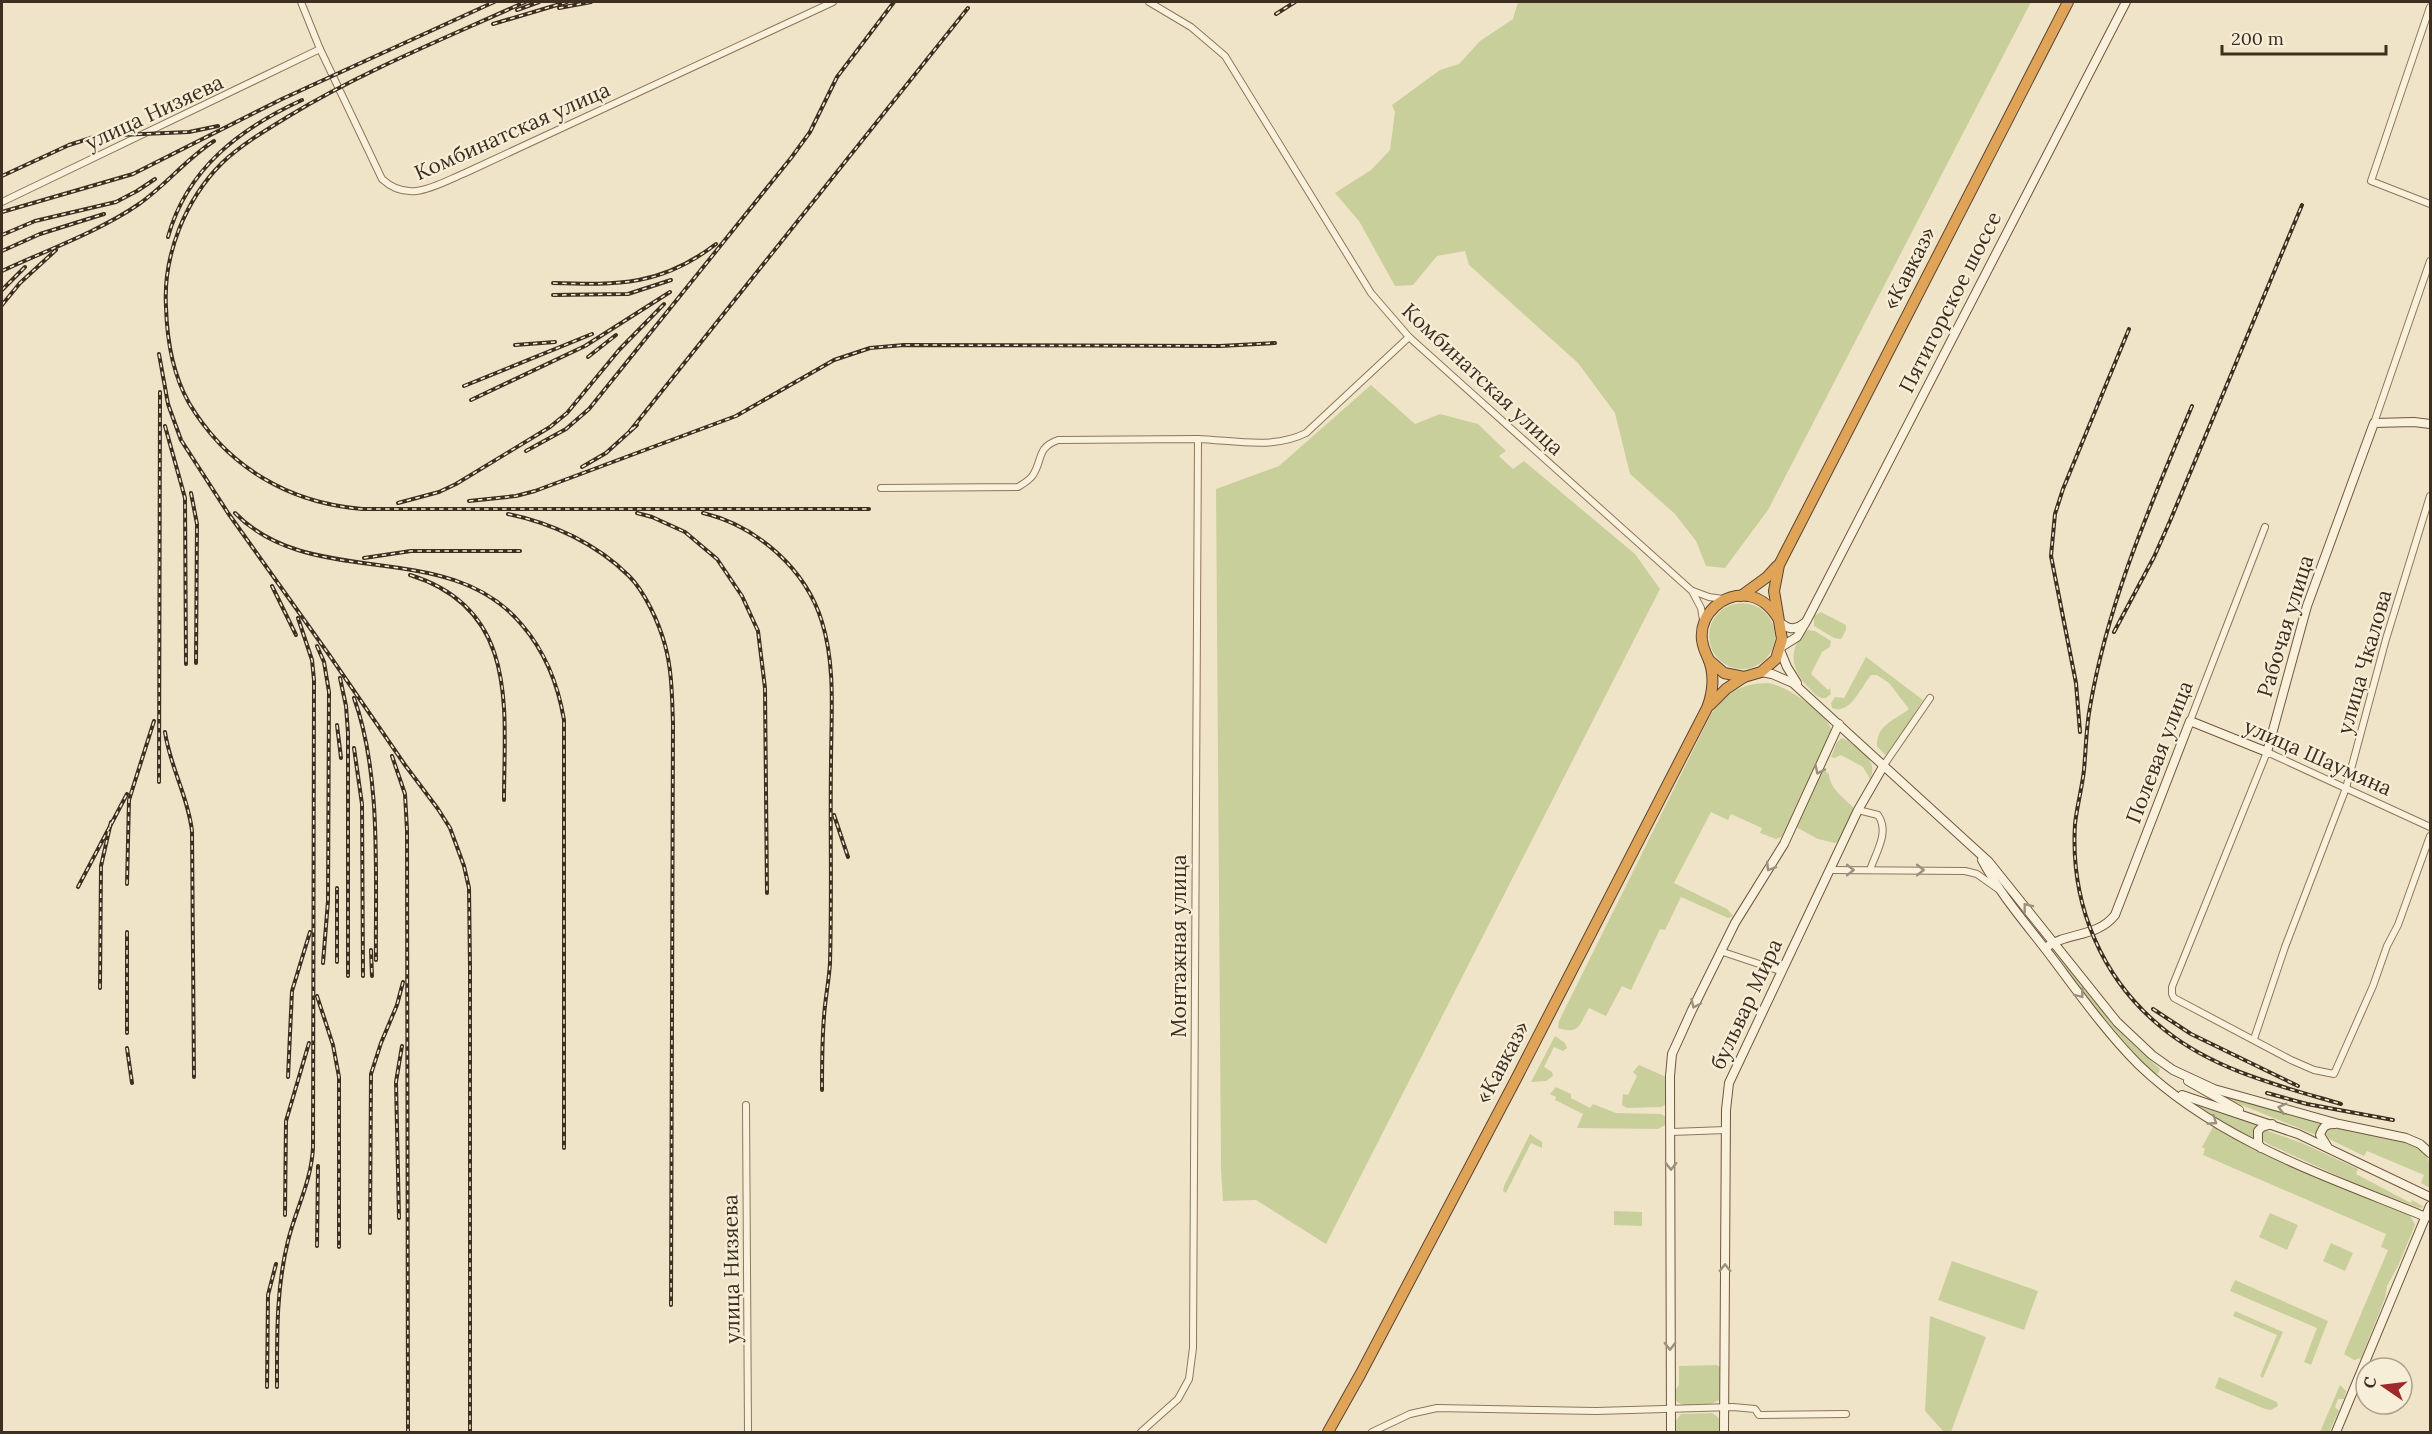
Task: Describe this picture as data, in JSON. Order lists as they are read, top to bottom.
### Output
{
  "streets": {
    "highway": ["«Кавказ»"],
    "main road": [
      "Пятигорское шоссе",
      "Рабочая улица",
      "Полевая улица",
      "улица Шаумяна",
      "бульвар Мира"
    ],
    "street": [
      "улица Низяева",
      "Комбинатская улица",
      "улица Чкалова",
      "Монтажная улица"
    ]
  },
  "crossings": [
    ["улица Низяева", "Комбинатская улица"],
    ["Комбинатская улица", "«Кавказ»"],
    ["Комбинатская улица", "Пятигорское шоссе"],
    ["«Кавказ»", "Пятигорское шоссе"],
    ["Рабочая улица", "улица Чкалова"],
    ["Рабочая улица", "улица Шаумяна"],
    ["улица Чкалова", "улица Шаумяна"],
    ["Полевая улица", "улица Шаумяна"]
  ],
  "scale_bar": "200 m",
  "north": "left"
}
